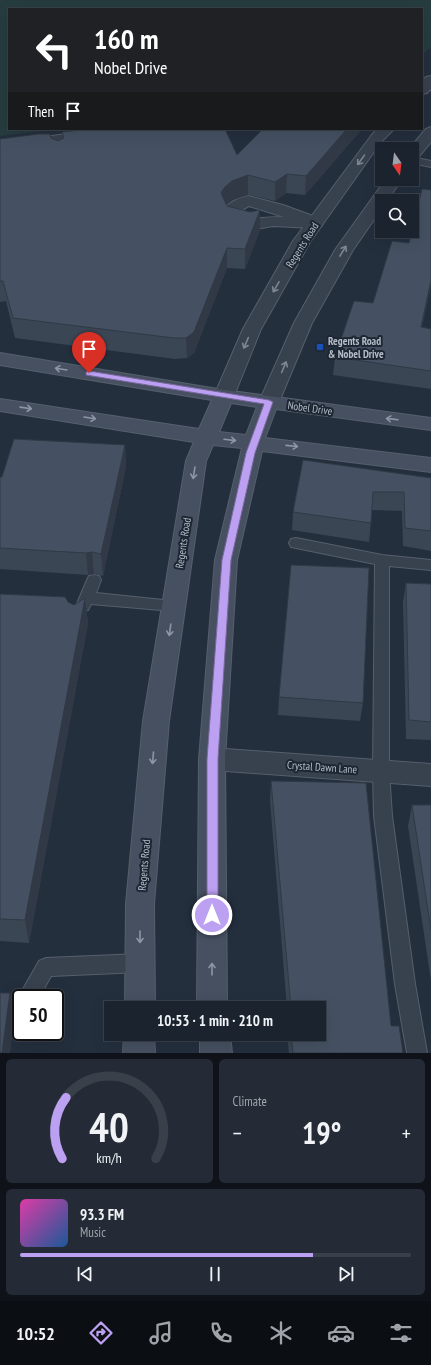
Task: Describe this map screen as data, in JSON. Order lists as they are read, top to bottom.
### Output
{
  "streets": {
    "main road": ["Regents Road", "Nobel Drive"],
    "street": ["Crystal Dawn Lane"]
  },
  "crossings": [
    ["Regents Road", "Nobel Drive"]
  ],
  "one_way": ["Regents Road"],
  "places": {
    "transit": ["Regents Road & Nobel Drive"]
  },
  "north": "bottom",
  "page": {
    "turn": ["160 m", "Nobel Drive"],
    "then": "Then",
    "limit": "50",
    "trip": "10:53 · 1 min · 210 m",
    "tile": "Climate",
    "heat": ["−", "19°", "+"],
    "song": ["93.3 FM", "Music"],
    "tabs": "10:52",
    "gauge": ["40", "km/h"]
  }
}
